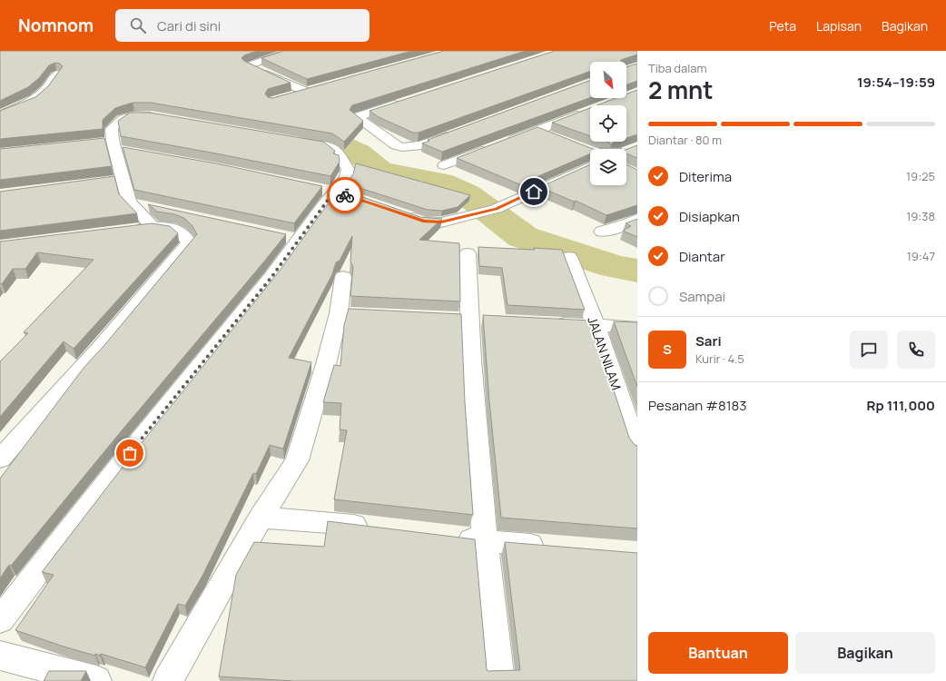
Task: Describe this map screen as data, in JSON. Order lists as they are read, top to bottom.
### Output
{
  "streets": {
    "street": ["JALAN NILAM"]
  },
  "north": "bottom right",
  "page": {
    "header": "Nomnom",
    "search": "Cari di sini",
    "nav": ["Peta", "Lapisan", "Bagikan"],
    "heading": ["2 mnt", "Tiba dalam", "19:54–19:59"],
    "panel": [
      "Sari",
      "Kurir · 4.5",
      "Pesanan #8183",
      "Rp 111,000"
    ],
    "bar": "Diantar · 80 m",
    "list": [
      ["Diterima", "19:25"],
      ["Disiapkan", "19:38"],
      ["Diantar", "19:47"],
      "Sampai"
    ],
    "round": "S",
    "buttons": ["Bantuan", "Bagikan"]
  }
}
